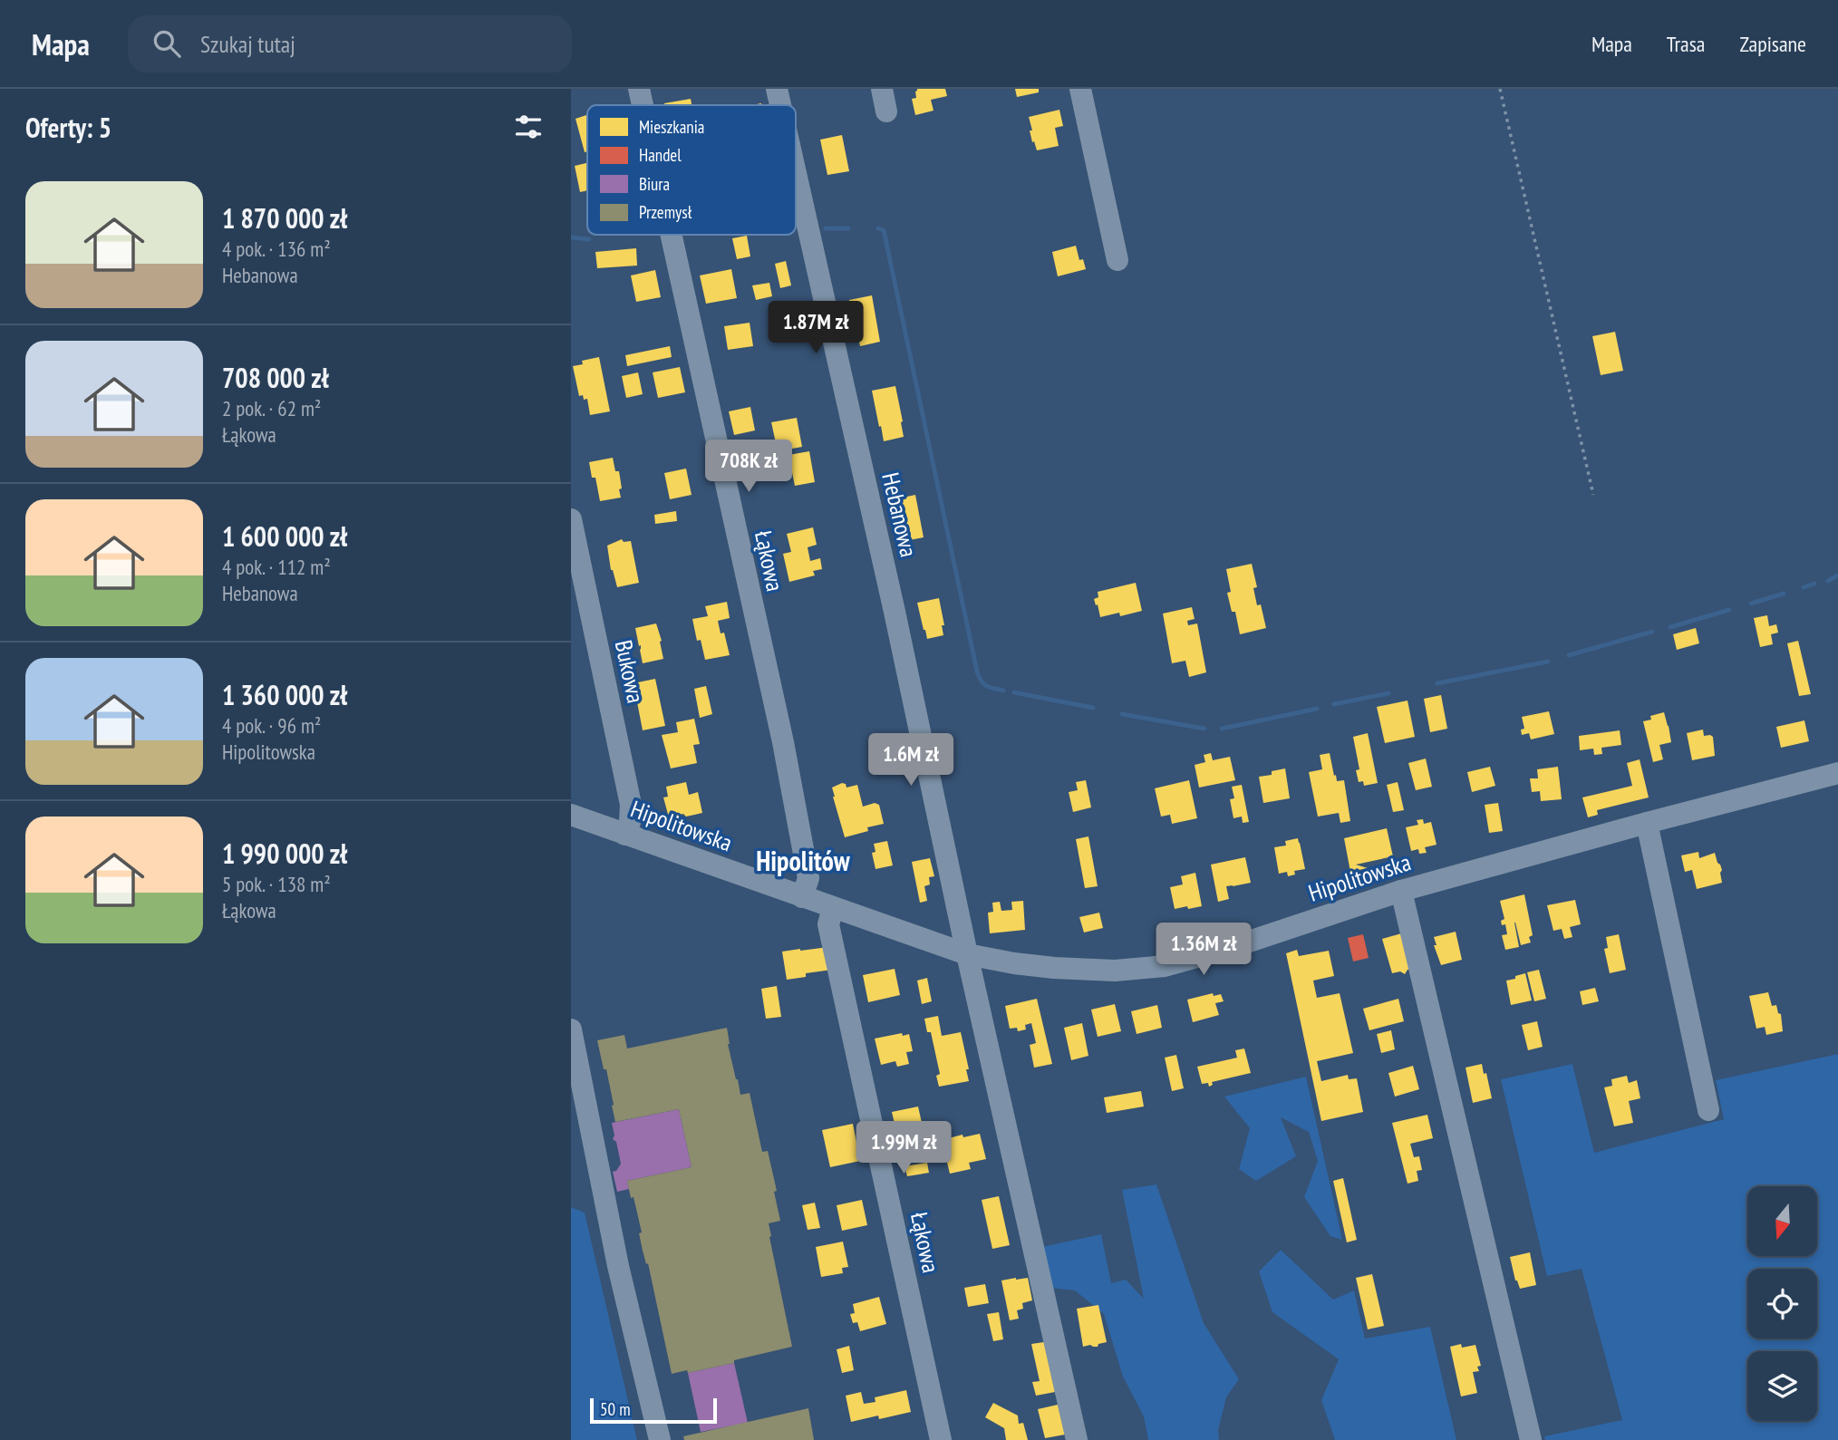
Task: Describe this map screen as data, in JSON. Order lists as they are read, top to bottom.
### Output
{
  "streets": {
    "street": [
      "Hebanowa",
      "Łąkowa",
      "Bukowa",
      "Hipolitowska"
    ]
  },
  "crossings": [
    ["Hebanowa", "Hipolitowska"],
    ["Łąkowa", "Hipolitowska"],
    ["Bukowa", "Hipolitowska"]
  ],
  "districts": ["Hipolitów"],
  "legend": [
    "Mieszkania",
    "Handel",
    "Biura",
    "Przemysł"
  ],
  "scale_bar": "50 m",
  "north": "bottom",
  "page": {
    "header": "Mapa",
    "search": "Szukaj tutaj",
    "nav": ["Mapa", "Trasa", "Zapisane"],
    "heading": "Oferty: 5",
    "list": [
      {
        "name": "1 870 000 zł",
        "note": "4 pok. · 136 m² · Hebanowa"
      },
      {
        "name": "708 000 zł",
        "note": "2 pok. · 62 m² · Łąkowa"
      },
      {
        "name": "1 600 000 zł",
        "note": "4 pok. · 112 m² · Hebanowa"
      },
      {
        "name": "1 360 000 zł",
        "note": "4 pok. · 96 m² · Hipolitowska"
      },
      {
        "name": "1 990 000 zł",
        "note": "5 pok. · 138 m² · Łąkowa"
      }
    ],
    "price": [
      "1.87M zł",
      "708K zł",
      "1.6M zł",
      "1.36M zł",
      "1.99M zł"
    ],
    "scale": "50 m"
  }
}
